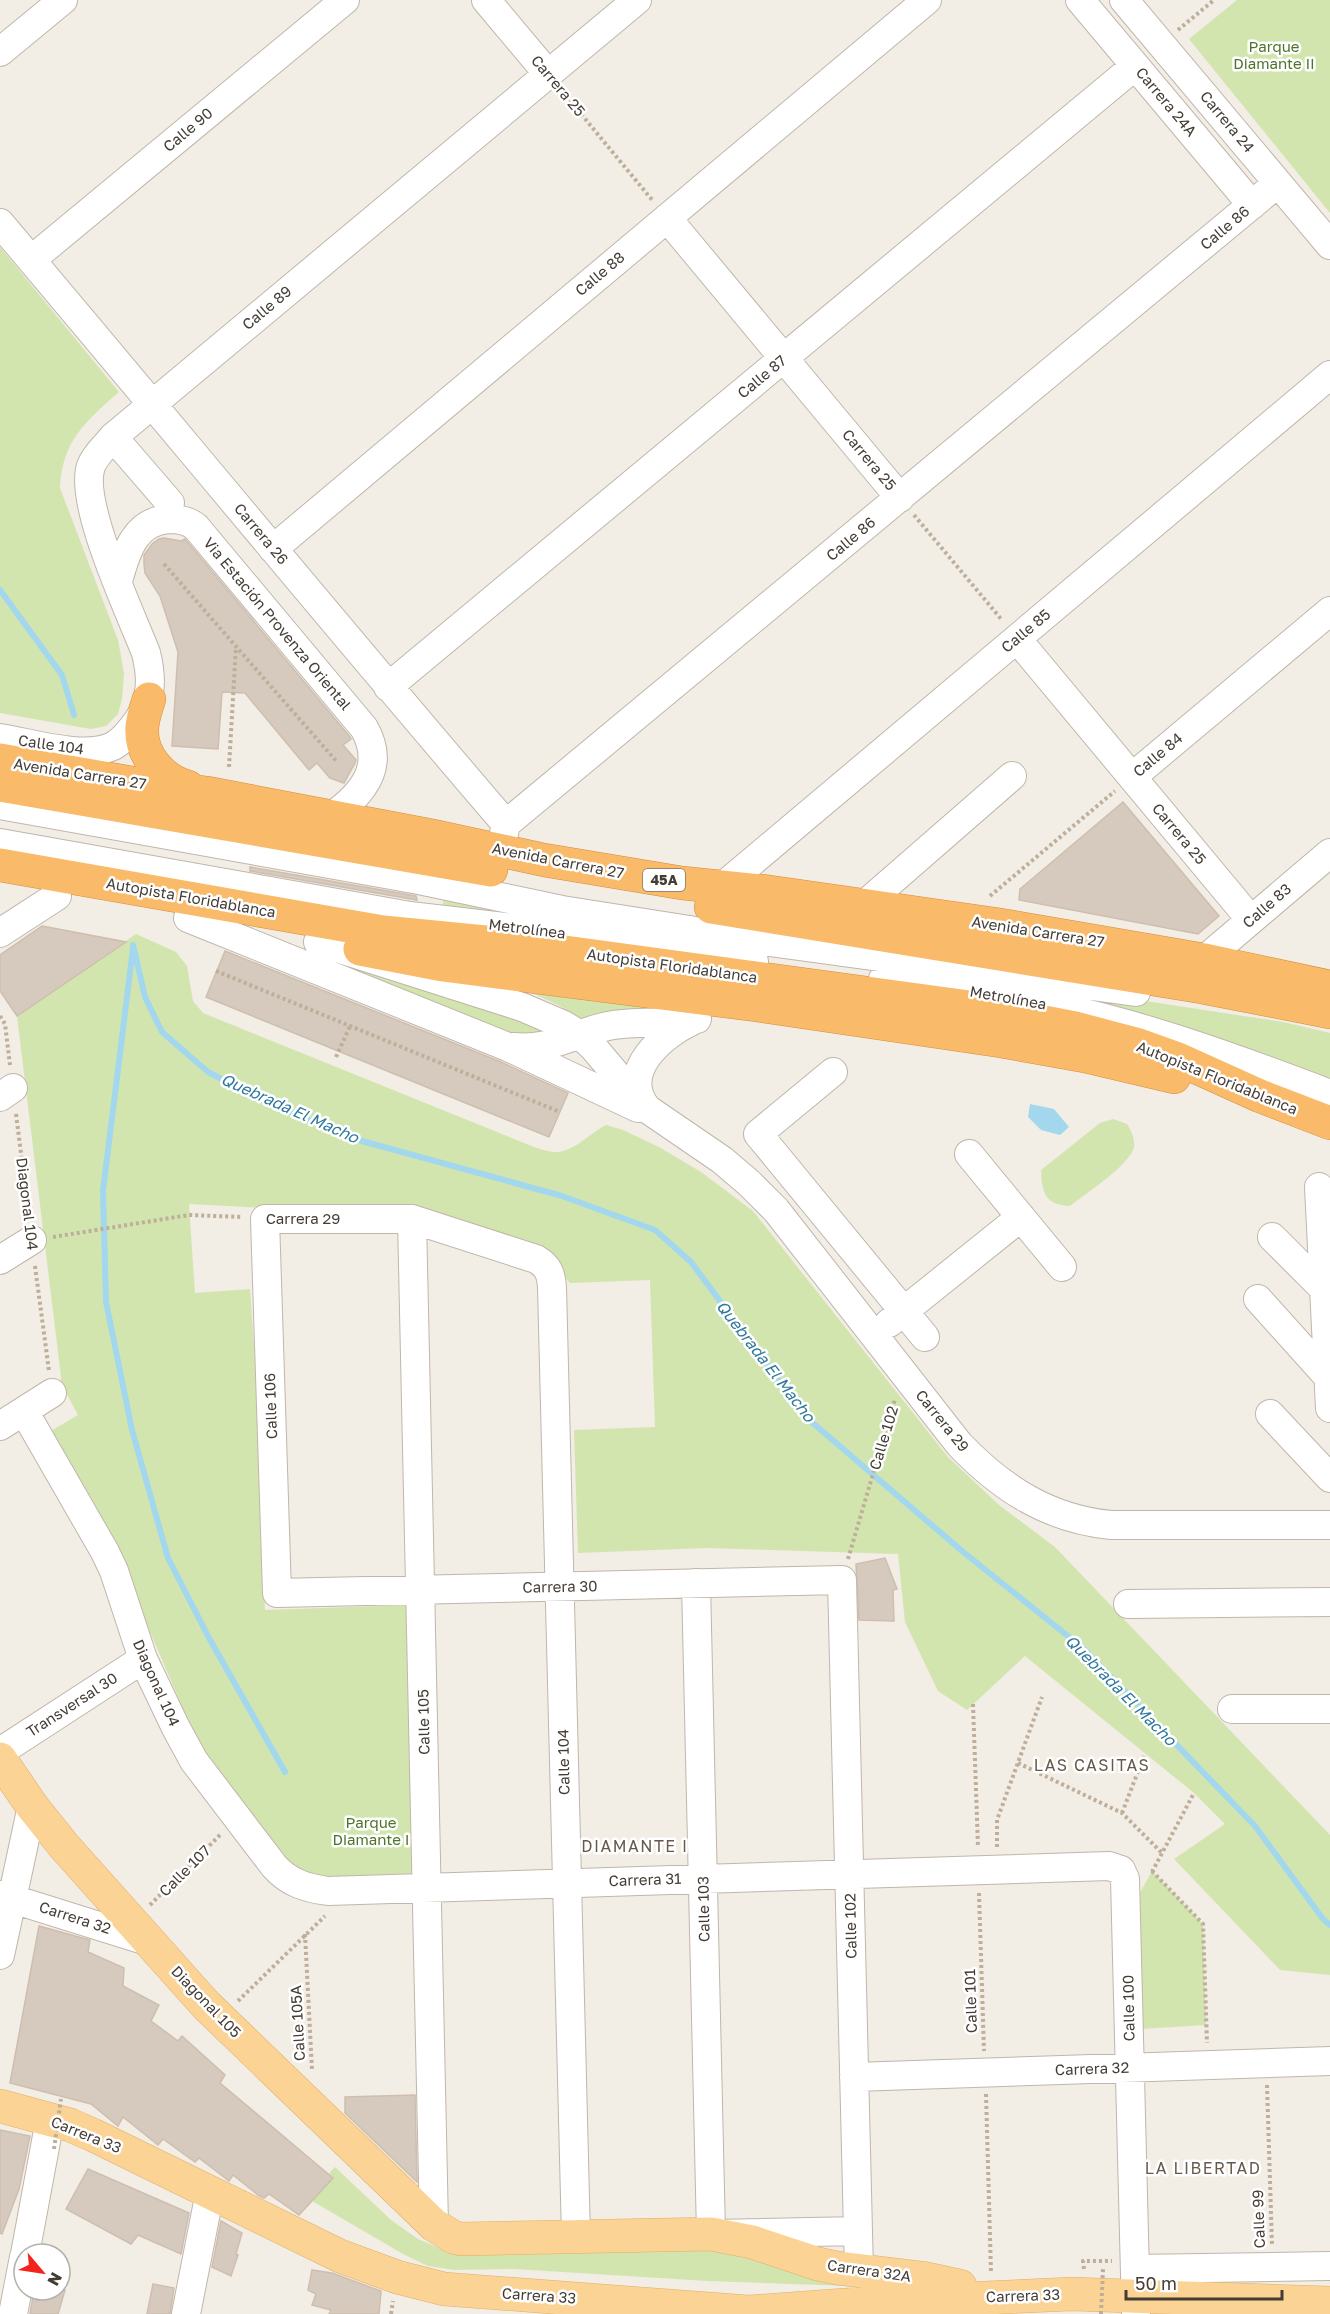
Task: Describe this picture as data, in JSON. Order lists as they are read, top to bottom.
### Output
{
  "streets": {
    "highway": ["Avenida Carrera 27", "45A", "Autopista Floridablanca"],
    "main road": ["Diagonal 105", "Carrera 33", "Carrera 32A"],
    "street": [
      "Carrera 25",
      "Carrera 24A",
      "Carrera 24",
      "Calle 90",
      "Calle 86",
      "Calle 88",
      "Calle 89",
      "Calle 87",
      "Carrera 26",
      "Via Estación Provenza Oriental",
      "Calle 85",
      "Calle 104",
      "Calle 84",
      "Calle 83",
      "Metrolínea",
      "Diagonal 104",
      "Carrera 29",
      "Calle 106",
      "Calle 102",
      "Carrera 30",
      "Transversal 30",
      "Calle 105",
      "Carrera 31",
      "Calle 103",
      "Carrera 32",
      "Calle 100"
    ],
    "path": [
      "Calle 107",
      "Calle 101",
      "Calle 105A",
      "Calle 99"
    ]
  },
  "crossings": [
    ["Carrera 25", "Calle 86"],
    ["Carrera 25", "Calle 88"],
    ["Carrera 25", "Calle 89"],
    ["Carrera 25", "Calle 87"],
    ["Carrera 25", "Calle 85"],
    ["Carrera 25", "Calle 84"],
    ["Carrera 25", "Calle 83"],
    ["Carrera 24A", "Calle 86"],
    ["Carrera 24A", "Calle 87"],
    ["Carrera 24", "Calle 86"],
    ["Calle 90", "Carrera 26"],
    ["Calle 86", "Carrera 26"],
    ["Calle 86", "Avenida Carrera 27"],
    ["Calle 88", "Carrera 26"],
    ["Calle 89", "Carrera 26"],
    ["Calle 89", "Via Estación Provenza Oriental"],
    ["Calle 89", "Calle 104"],
    ["Calle 87", "Carrera 26"],
    ["Carrera 26", "Avenida Carrera 27"],
    ["Via Estación Provenza Oriental", "Avenida Carrera 27"],
    ["Calle 85", "Avenida Carrera 27"],
    ["Calle 104", "Carrera 29"],
    ["Calle 104", "Carrera 30"],
    ["Calle 104", "Carrera 31"],
    ["Calle 104", "Carrera 32A"],
    ["Avenida Carrera 27", "Calle 83"],
    ["Diagonal 104", "Carrera 29"],
    ["Diagonal 104", "Transversal 30"],
    ["Diagonal 104", "Calle 107"],
    ["Diagonal 104", "Carrera 31"],
    ["Carrera 29", "Calle 106"],
    ["Carrera 29", "Calle 105"],
    ["Calle 106", "Carrera 30"],
    ["Calle 102", "Carrera 30"],
    ["Calle 102", "Carrera 31"],
    ["Calle 102", "Carrera 32"],
    ["Calle 102", "Carrera 32A"],
    ["Carrera 30", "Calle 105"],
    ["Carrera 30", "Calle 103"],
    ["Calle 105", "Carrera 31"],
    ["Calle 105", "Diagonal 105"],
    ["Calle 105", "Carrera 32A"],
    ["Calle 107", "Carrera 32"],
    ["Calle 107", "Diagonal 105"],
    ["Carrera 31", "Calle 103"],
    ["Carrera 31", "Calle 101"],
    ["Carrera 31", "Calle 100"],
    ["Calle 103", "Carrera 32A"],
    ["Carrera 32", "Calle 101"],
    ["Carrera 32", "Diagonal 105"],
    ["Carrera 32", "Calle 100"],
    ["Carrera 32", "Calle 99"],
    ["Calle 101", "Carrera 33"],
    ["Calle 101", "Carrera 32A"],
    ["Diagonal 105", "Calle 105A"],
    ["Diagonal 105", "Carrera 32A"],
    ["Calle 100", "Carrera 33"],
    ["Carrera 33", "Calle 99"],
    ["Carrera 33", "Carrera 32A"]
  ],
  "districts": ["LAS CASITAS", "DIAMANTE I", "LA LIBERTAD"],
  "water": ["Quebrada El Macho"],
  "parks": ["Parque Diamante II", "Parque Diamante I"],
  "scale_bar": "50 m",
  "north": "bottom right"
}
